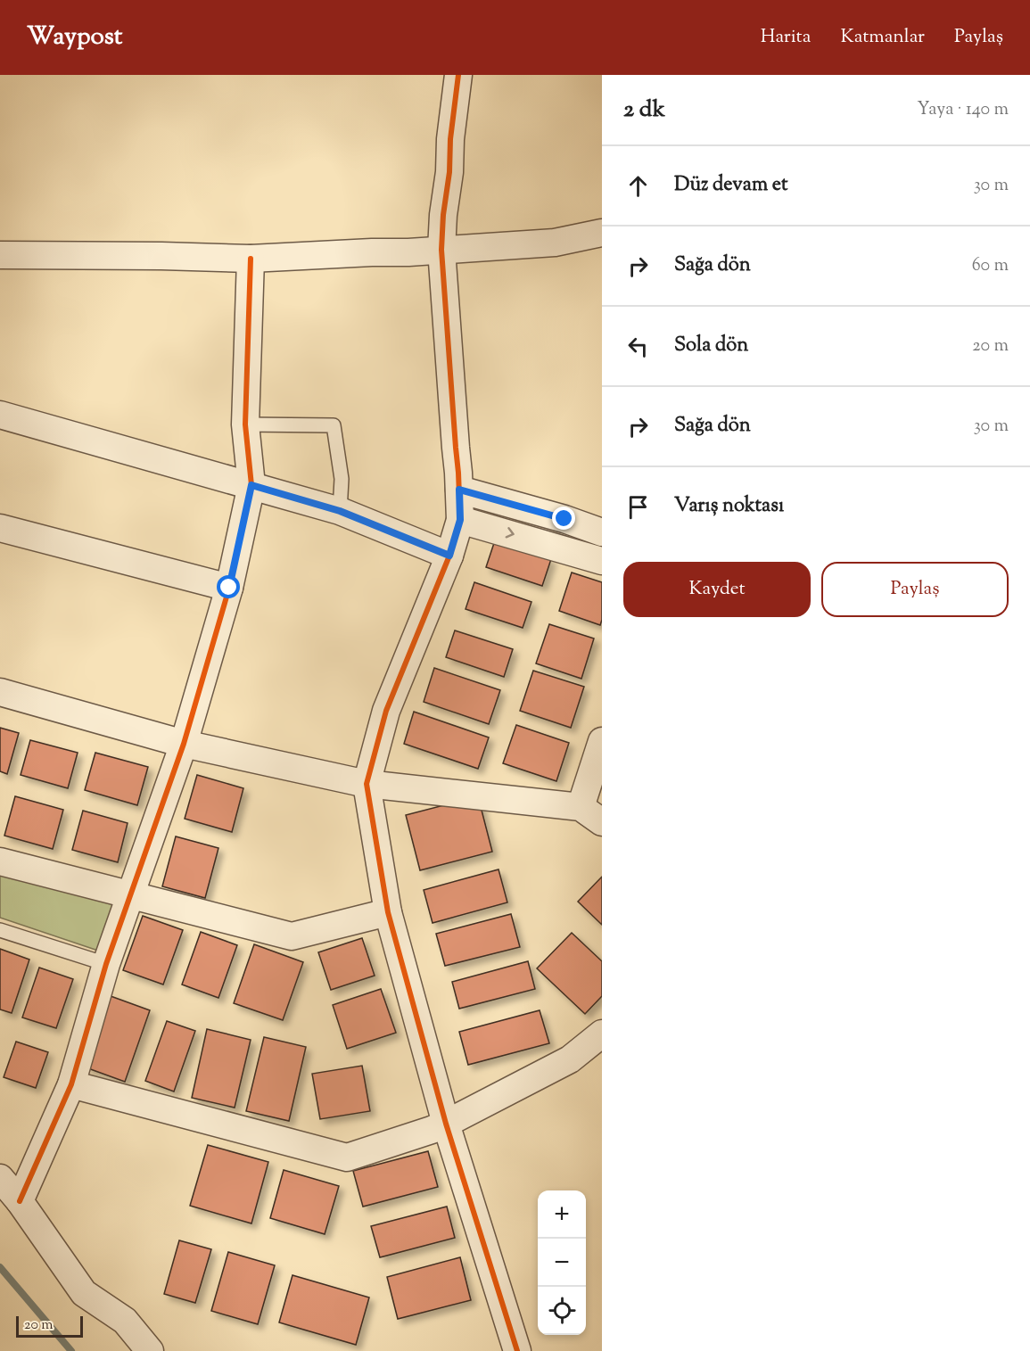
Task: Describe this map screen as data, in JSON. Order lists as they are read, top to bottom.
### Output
{
  "scale_bar": "20 m",
  "page": {
    "header": "Waypost",
    "nav": ["Harita", "Katmanlar", "Paylaş"],
    "heading": ["2 dk", "Yaya · 140 m"],
    "list": [
      ["Düz devam et", "30 m"],
      ["Sağa dön", "60 m"],
      ["Sola dön", "20 m"],
      ["Sağa dön", "30 m"],
      "Varış noktası"
    ],
    "buttons": ["Kaydet", "Paylaş"],
    "map_buttons": ["+", "−"],
    "scale": "20 m"
  }
}
